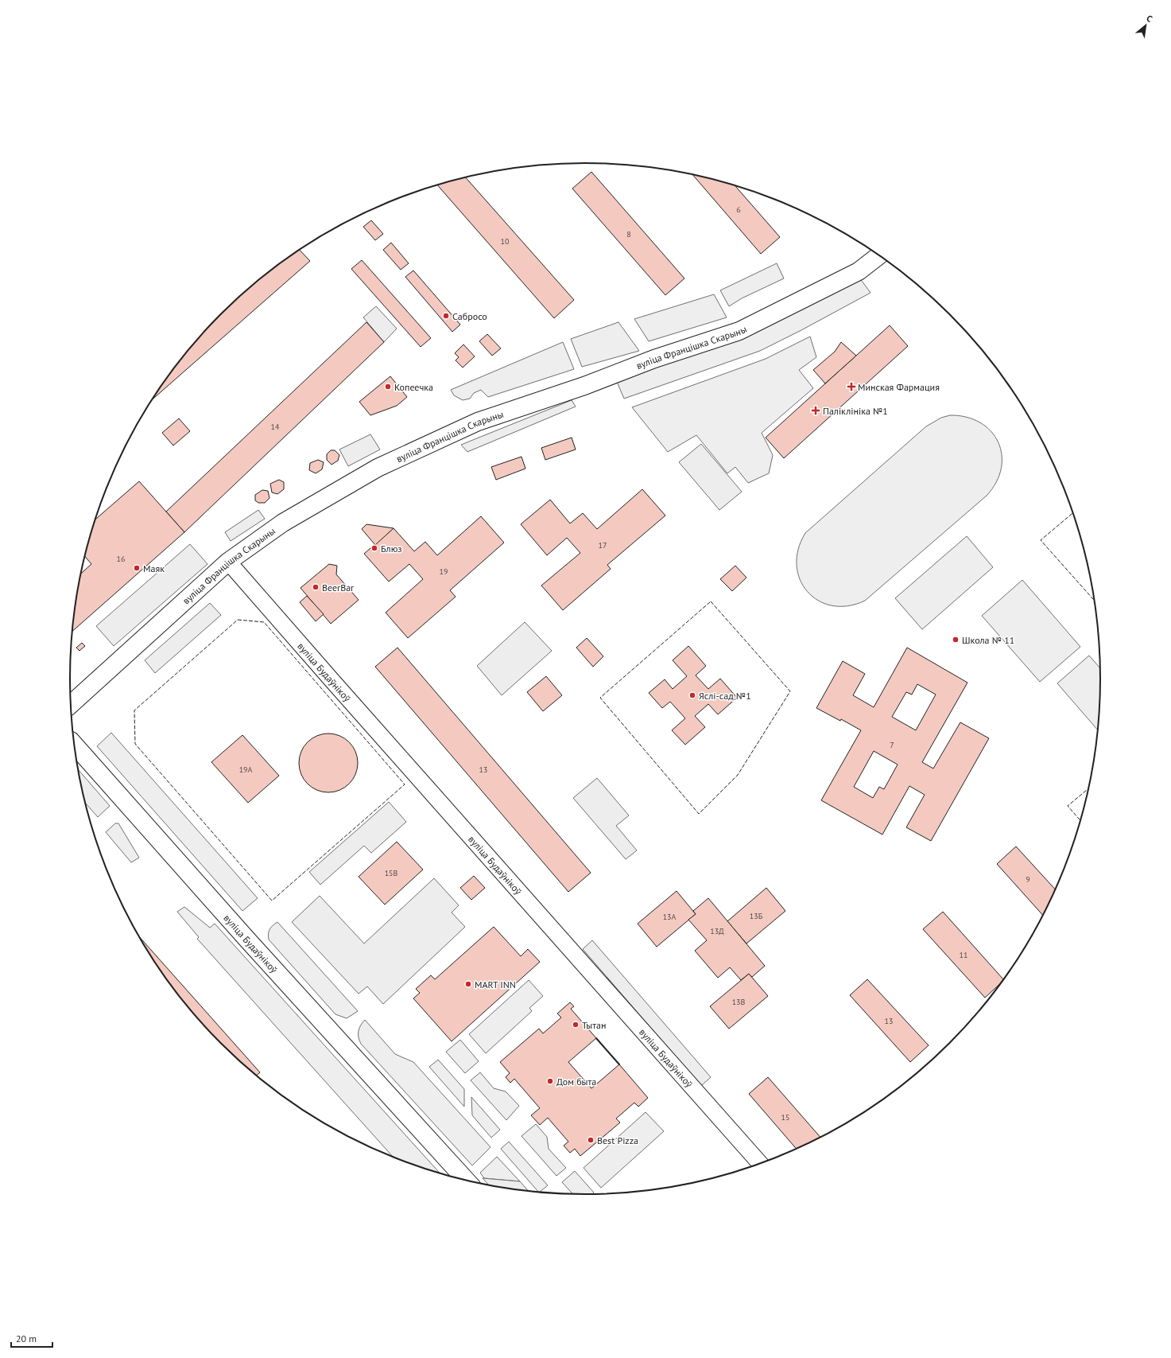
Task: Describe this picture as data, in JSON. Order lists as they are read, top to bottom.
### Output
{
  "streets": {
    "main road": ["вуліца Францішка Скарыны", "вуліца Будаўнікоў"]
  },
  "crossings": [
    ["вуліца Францішка Скарыны", "вуліца Будаўнікоў"]
  ],
  "places": {
    "other": [
      "Сабросо",
      "Копеечка",
      "Блюз",
      "Маяк",
      "BeerBar",
      "Школа № 11",
      "Яслі-сад №1",
      "MART INN",
      "Тытан",
      "Дом быта",
      "Best Pizza"
    ],
    "health": ["Минская Фармация", "Паліклініка №1"]
  },
  "house_numbers": [
    "6",
    "8",
    "10",
    "14",
    "17",
    "16",
    "19",
    "7",
    "19А",
    "13",
    "15В",
    "9",
    "13Б",
    "13А",
    "13Д",
    "11",
    "13В",
    "13",
    "15"
  ],
  "scale_bar": "20 m",
  "north": "top right"
}
